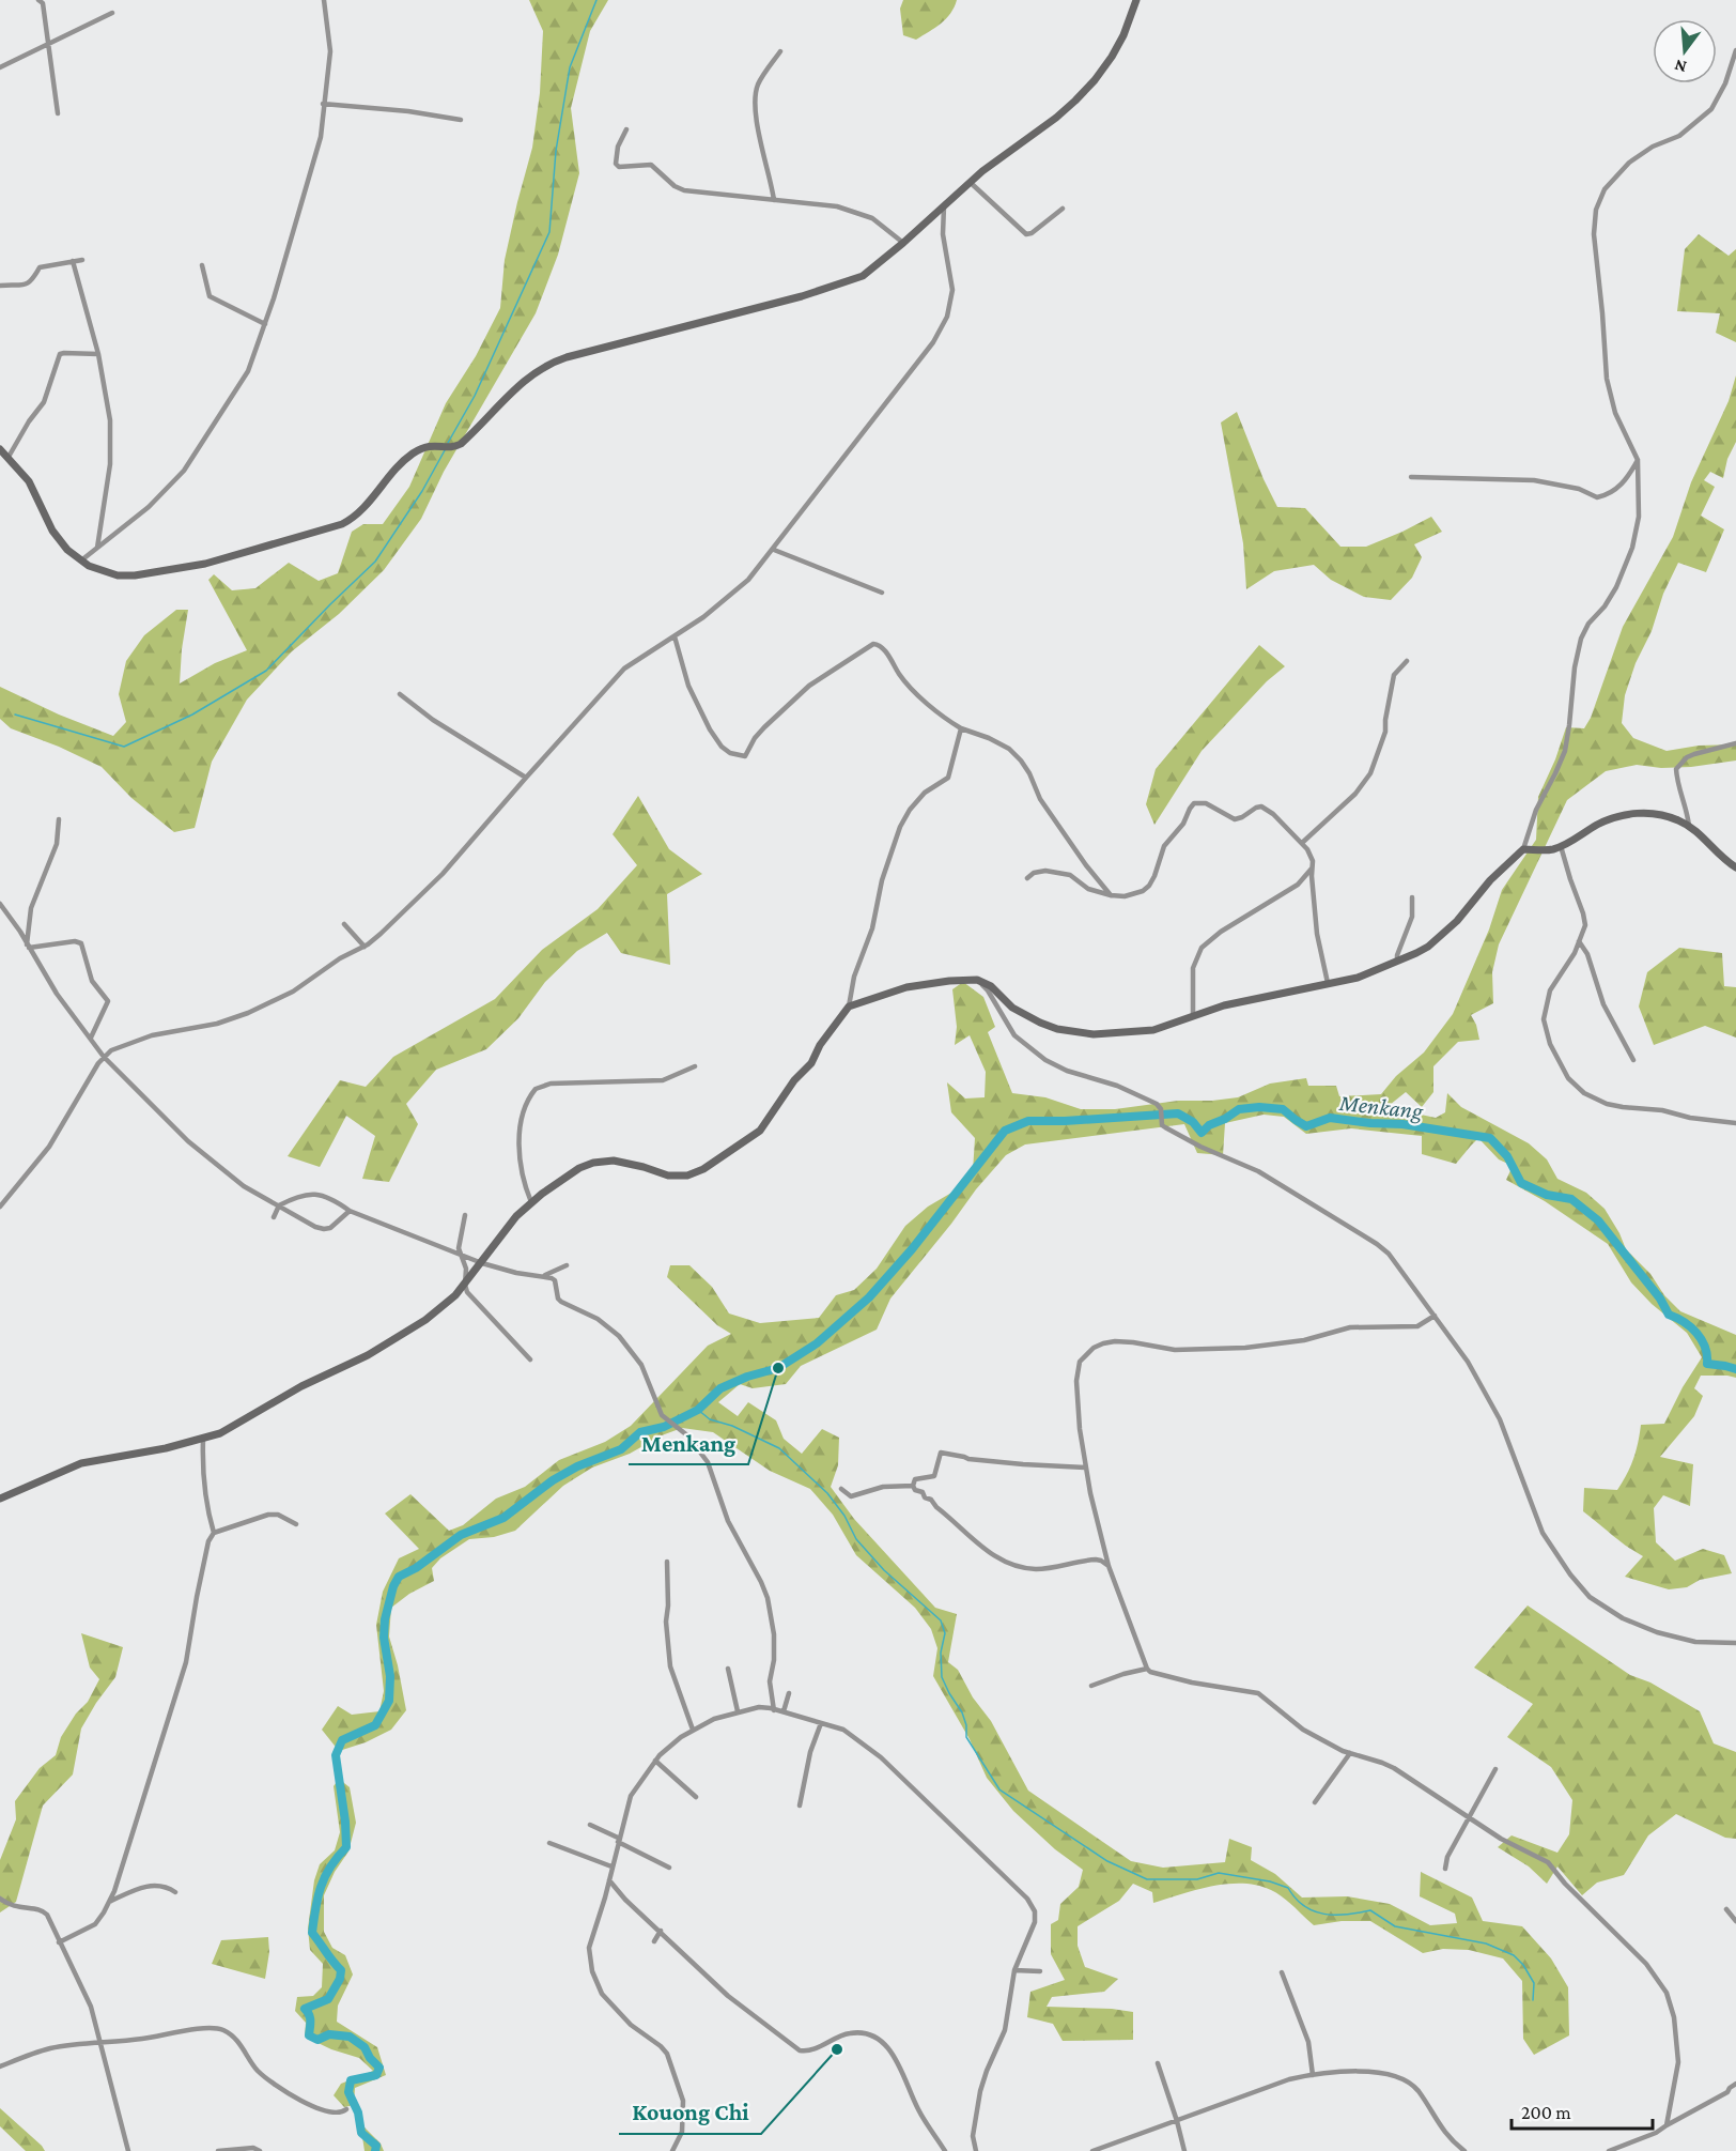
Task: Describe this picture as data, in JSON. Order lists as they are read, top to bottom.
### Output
{
  "water": ["Menkang"],
  "places": ["Menkang", "Kouong Chi"],
  "scale_bar": "200 m",
  "north": "bottom"
}
